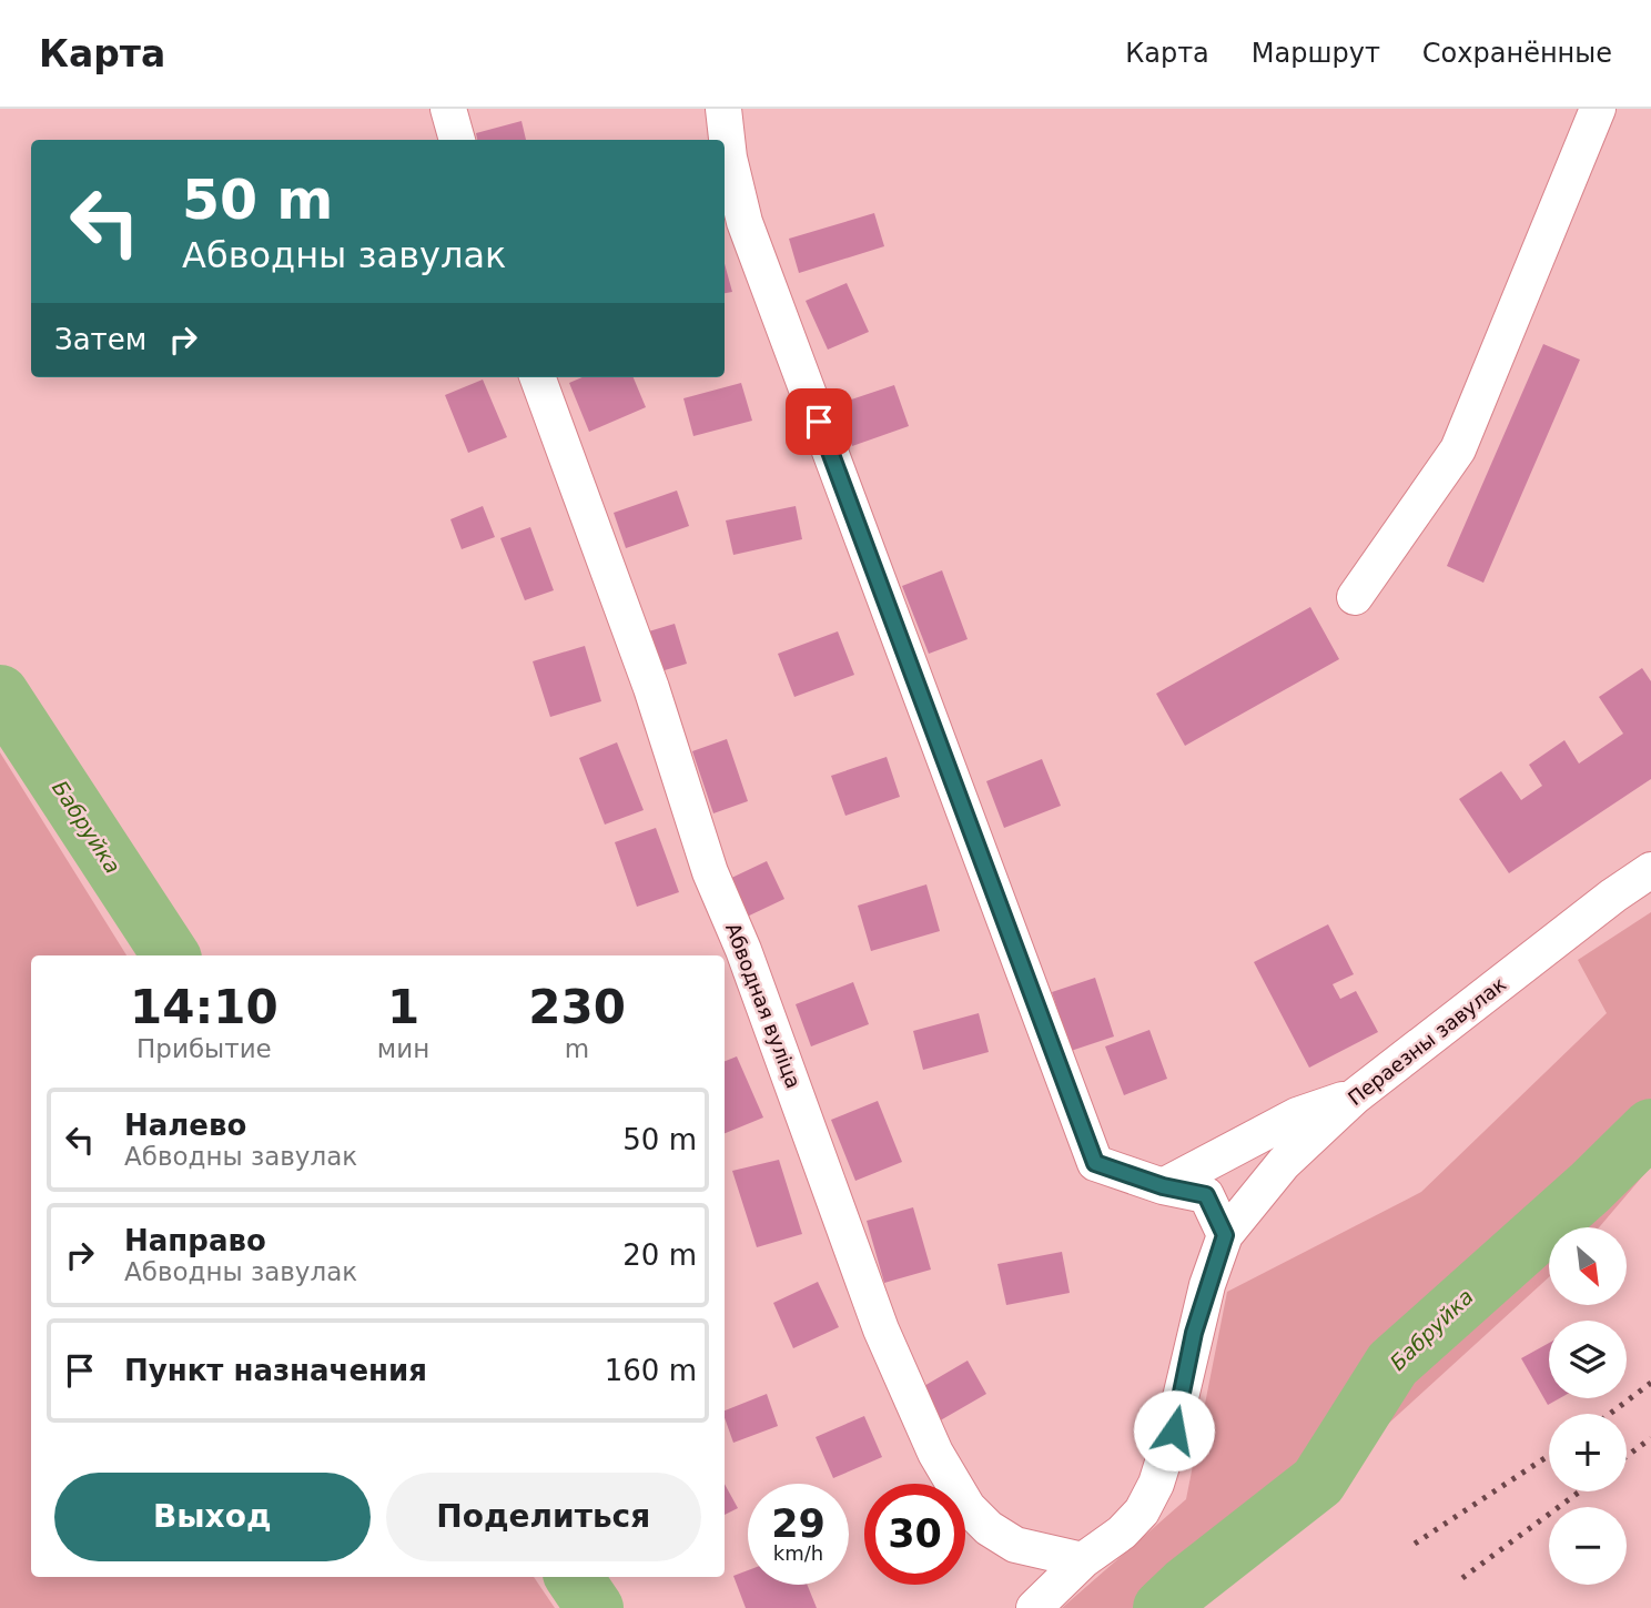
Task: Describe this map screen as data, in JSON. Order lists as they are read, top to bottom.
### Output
{
  "streets": {
    "street": ["Абводная вуліца", "Пераезны завулак"]
  },
  "water": ["Бабруйка"],
  "north": "bottom right",
  "page": {
    "header": "Карта",
    "nav": ["Карта", "Маршрут", "Сохранённые"],
    "turn": ["50 m", "Абводны завулак"],
    "then": "Затем",
    "eta": [
      "14:10",
      "Прибытие",
      "1",
      "мин",
      "230",
      "m"
    ],
    "list": [
      {
        "name": "Налево",
        "note": "Абводны завулак",
        "value": "50 m"
      },
      {
        "name": "Направо",
        "note": "Абводны завулак",
        "value": "20 m"
      },
      {
        "name": "Пункт назначения",
        "value": "160 m"
      }
    ],
    "map_buttons": ["+", "−"],
    "buttons": ["Выход", "Поделиться"],
    "speed": "29 km/h",
    "limit": "30"
  }
}
